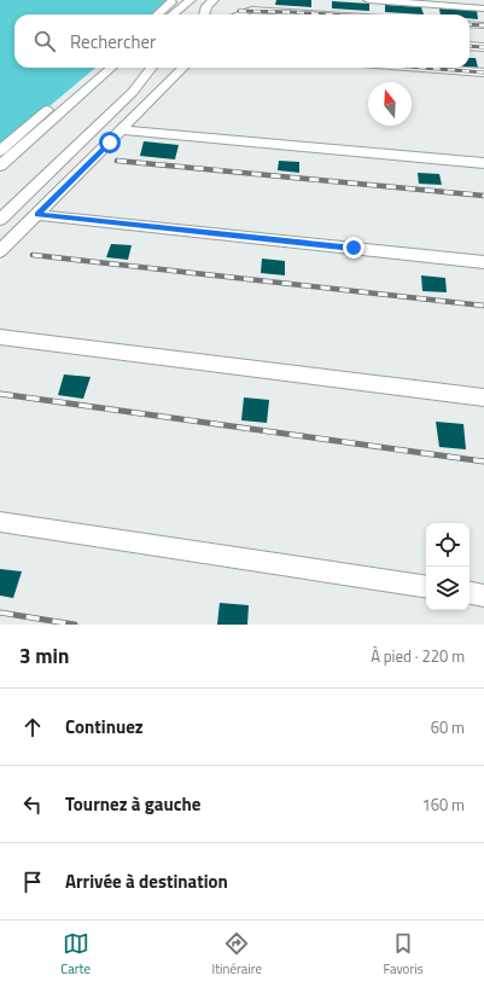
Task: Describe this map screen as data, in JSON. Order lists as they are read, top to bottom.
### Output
{
  "north": "top",
  "page": {
    "search": "Rechercher",
    "heading": ["3 min", "À pied · 220 m"],
    "list": [
      ["Continuez", "60 m"],
      ["Tournez à gauche", "160 m"],
      "Arrivée à destination"
    ],
    "nav": ["Carte", "Itinéraire", "Favoris"]
  }
}
